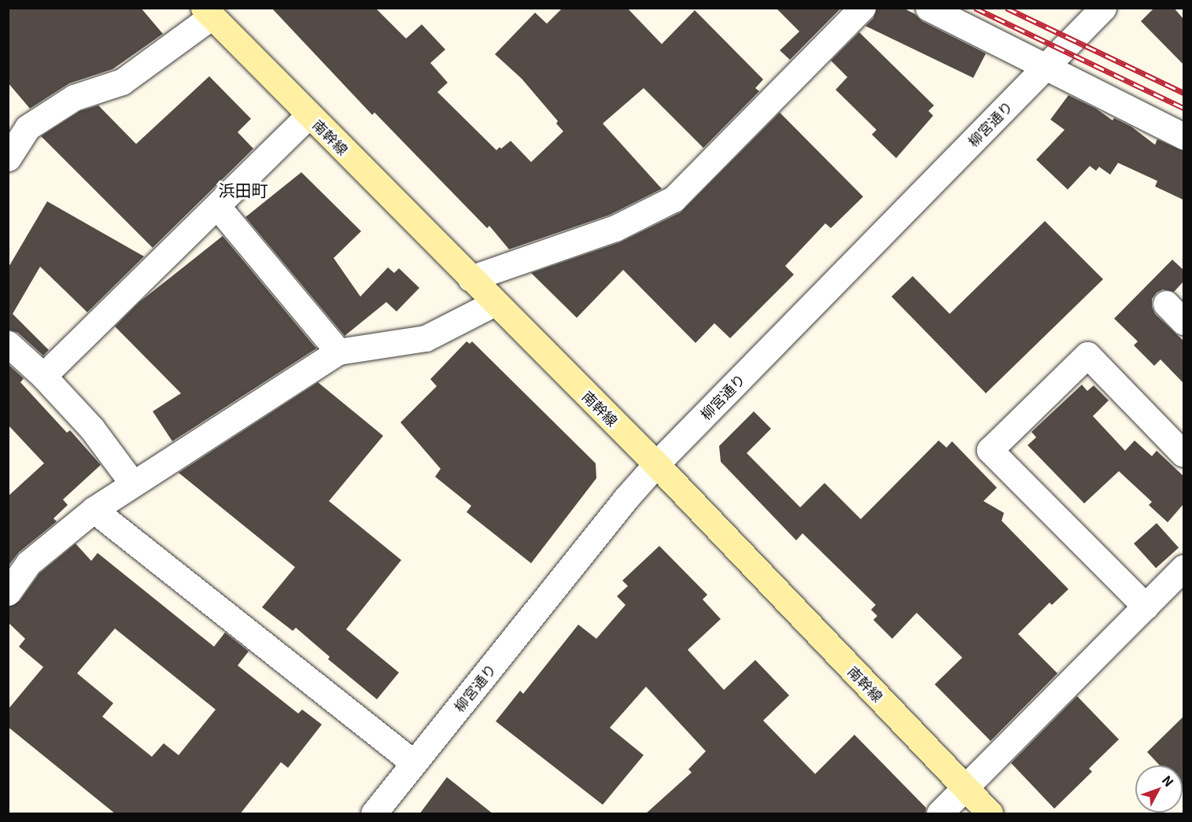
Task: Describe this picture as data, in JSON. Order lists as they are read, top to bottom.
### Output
{
  "streets": {
    "main road": ["南幹線"],
    "street": ["柳宮通り"]
  },
  "crossings": [
    ["柳宮通り", "南幹線"]
  ],
  "districts": ["浜田町"],
  "north": "top right"
}
